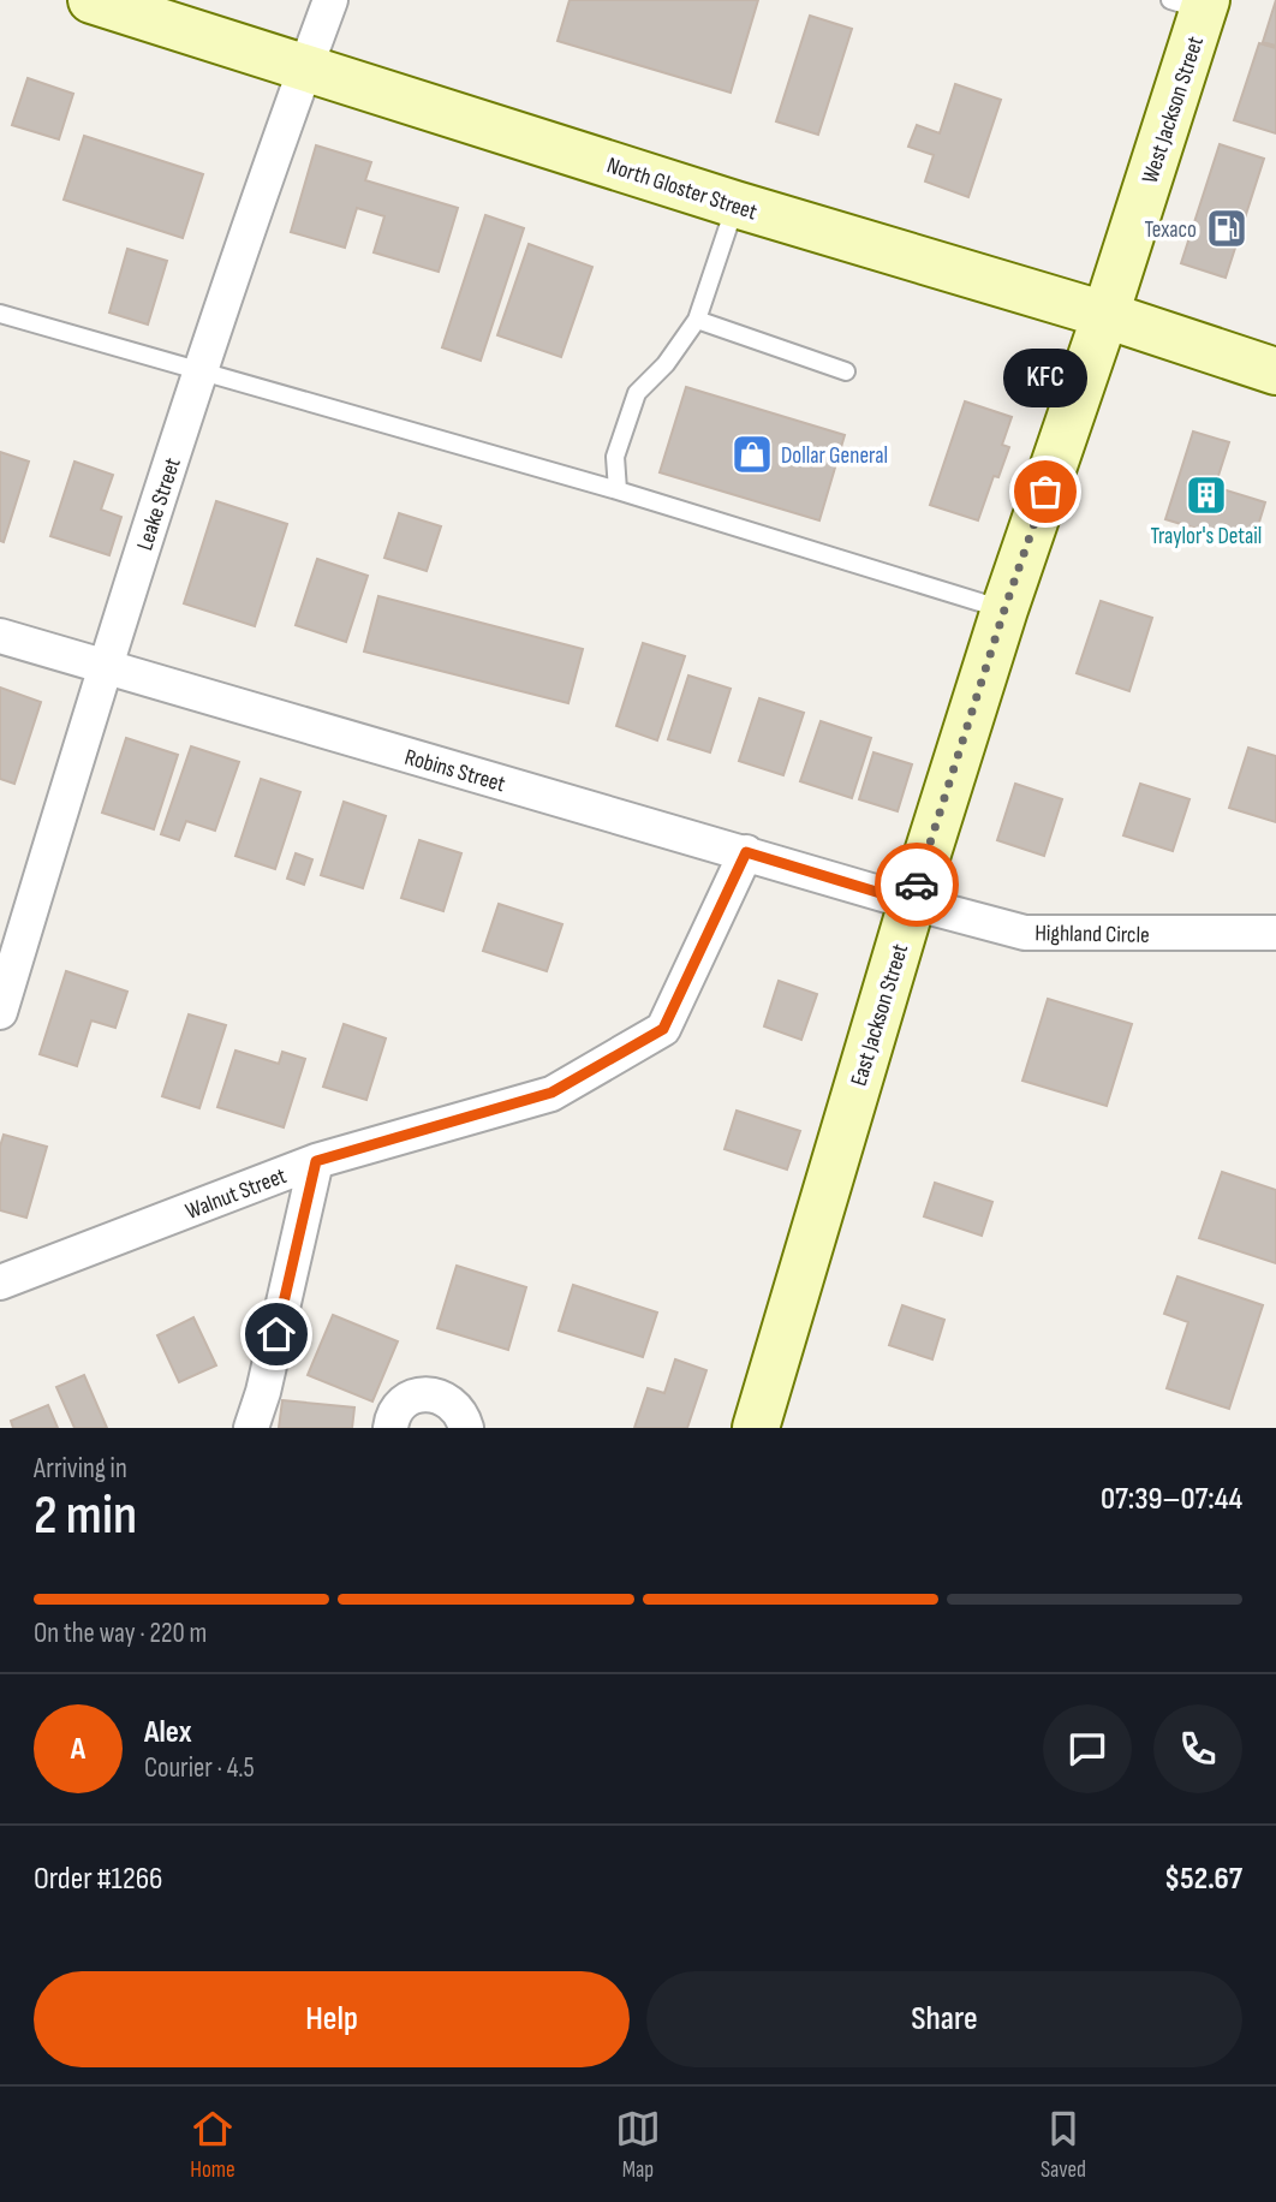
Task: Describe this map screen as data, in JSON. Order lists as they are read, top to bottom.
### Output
{
  "streets": {
    "street": [
      "West Jackson Street",
      "North Gloster Street",
      "Leake Street",
      "Robins Street",
      "Highland Circle",
      "East Jackson Street",
      "Walnut Street"
    ]
  },
  "crossings": [
    ["West Jackson Street", "North Gloster Street"],
    ["West Jackson Street", "East Jackson Street"],
    ["North Gloster Street", "Leake Street"],
    ["North Gloster Street", "East Jackson Street"],
    ["Leake Street", "Robins Street"],
    ["Robins Street", "Highland Circle"],
    ["Robins Street", "East Jackson Street"],
    ["Robins Street", "Walnut Street"],
    ["Highland Circle", "East Jackson Street"]
  ],
  "places": {
    "fuel station": ["Texaco"],
    "shop": ["Dollar General"],
    "other": ["KFC"],
    "building": ["Traylor's Detail"]
  },
  "page": {
    "bubble": "KFC",
    "heading": ["2 min", "Arriving in", "07:39–07:44"],
    "panel": [
      "Alex",
      "Courier · 4.5",
      "Order #1266",
      "$52.67"
    ],
    "bar": "On the way · 220 m",
    "round": "A",
    "buttons": ["Help", "Share"],
    "tabs": ["Home", "Map", "Saved"]
  }
}
